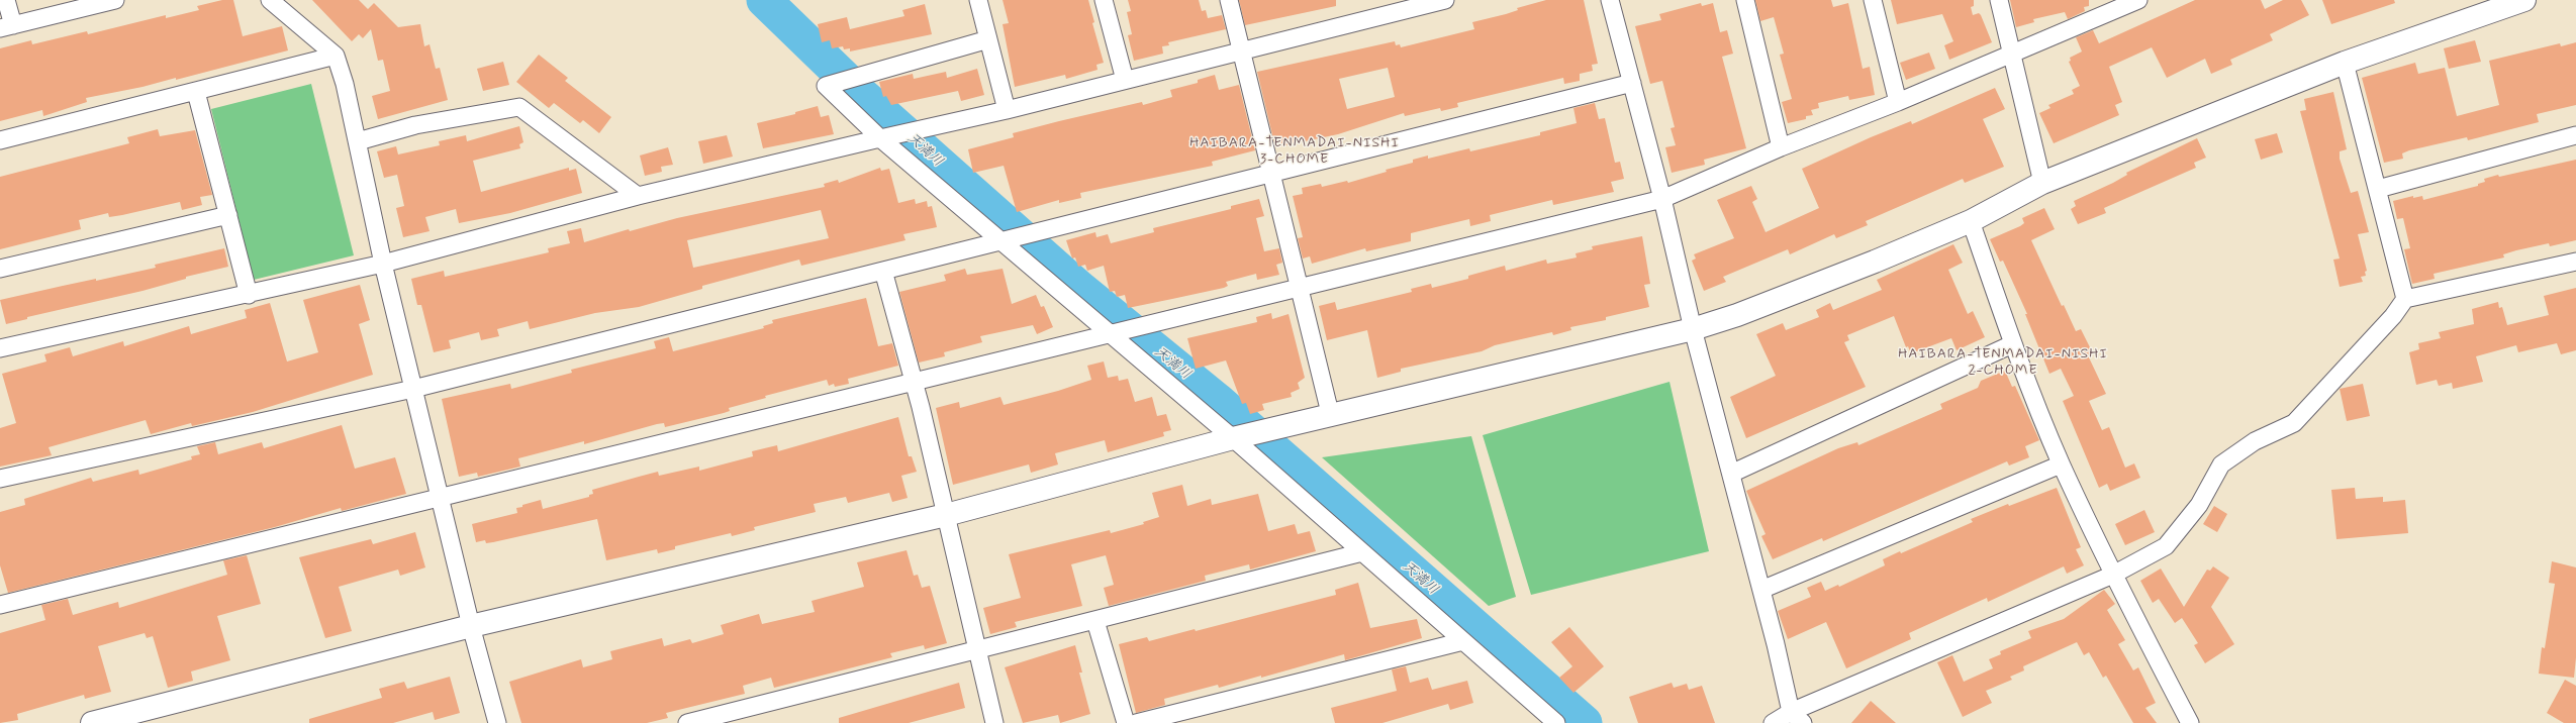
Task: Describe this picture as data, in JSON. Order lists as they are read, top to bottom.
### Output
{
  "districts": ["HAIBARA-TENMADAI-NISHI 3-CHOME", "HAIBARA-TENMADAI-NISHI 2-CHOME"],
  "water": ["天満川"]
}
